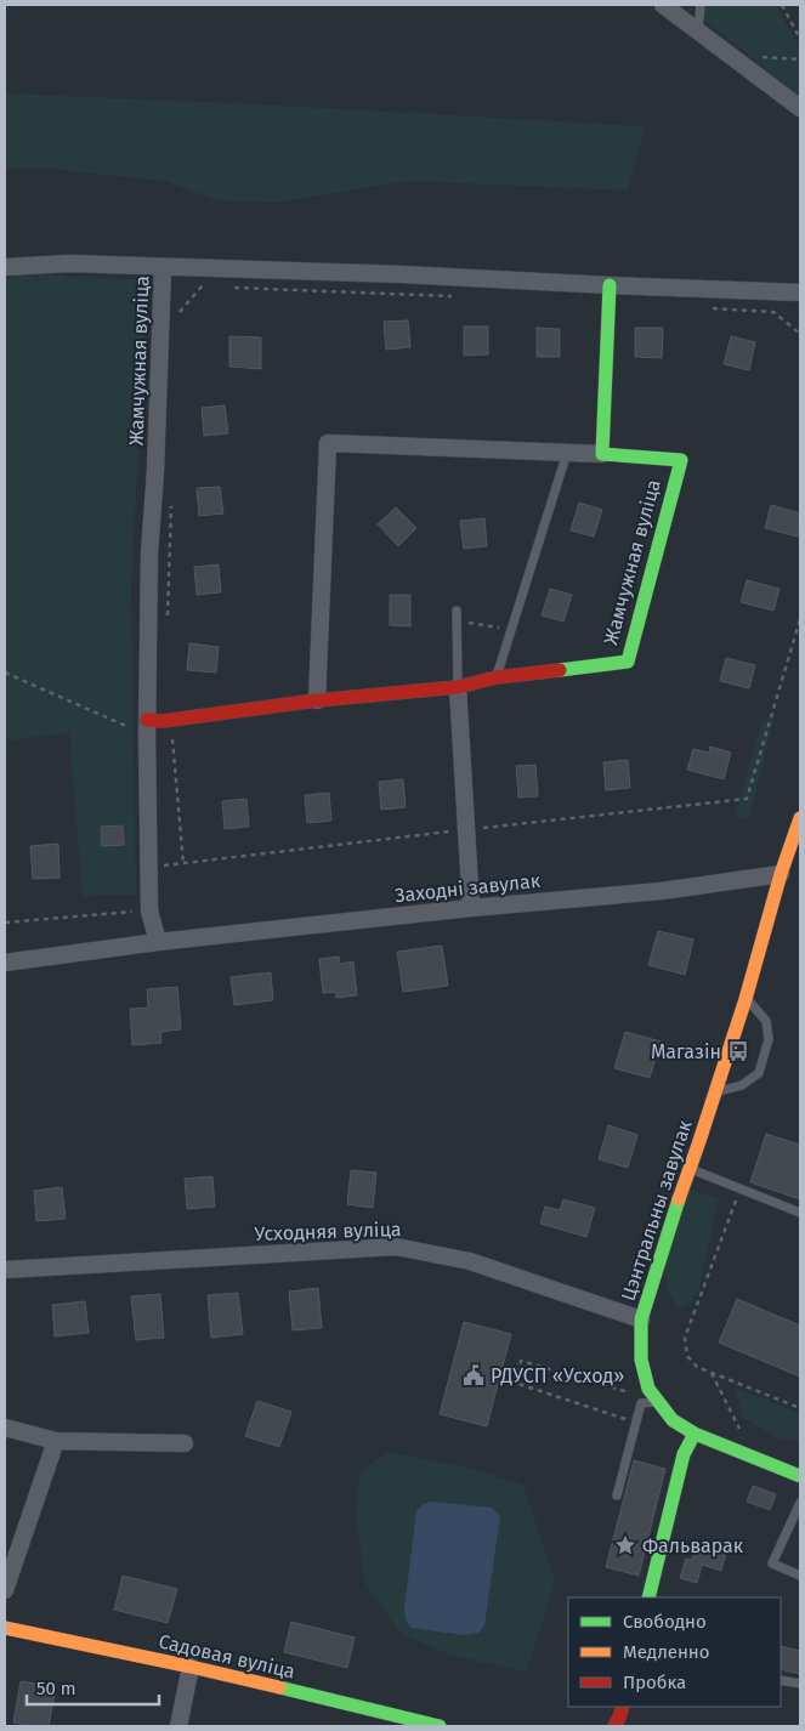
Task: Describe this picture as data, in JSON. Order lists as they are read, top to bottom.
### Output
{
  "streets": {
    "street": [
      "Жамчужная вуліца",
      "Заходні завулак",
      "Цэнтральны завулак",
      "Усходняя вуліца",
      "Садовая вуліца"
    ]
  },
  "crossings": [
    ["Жамчужная вуліца", "Заходні завулак"],
    ["Заходні завулак", "Цэнтральны завулак"],
    ["Цэнтральны завулак", "Усходняя вуліца"]
  ],
  "places": {
    "bus stop": ["Магазін"],
    "public building": ["РДУСП «Усход»"],
    "place": ["Фальварак"]
  },
  "legend": ["Свободно", "Медленно", "Пробка"],
  "scale_bar": "50 m"
}
